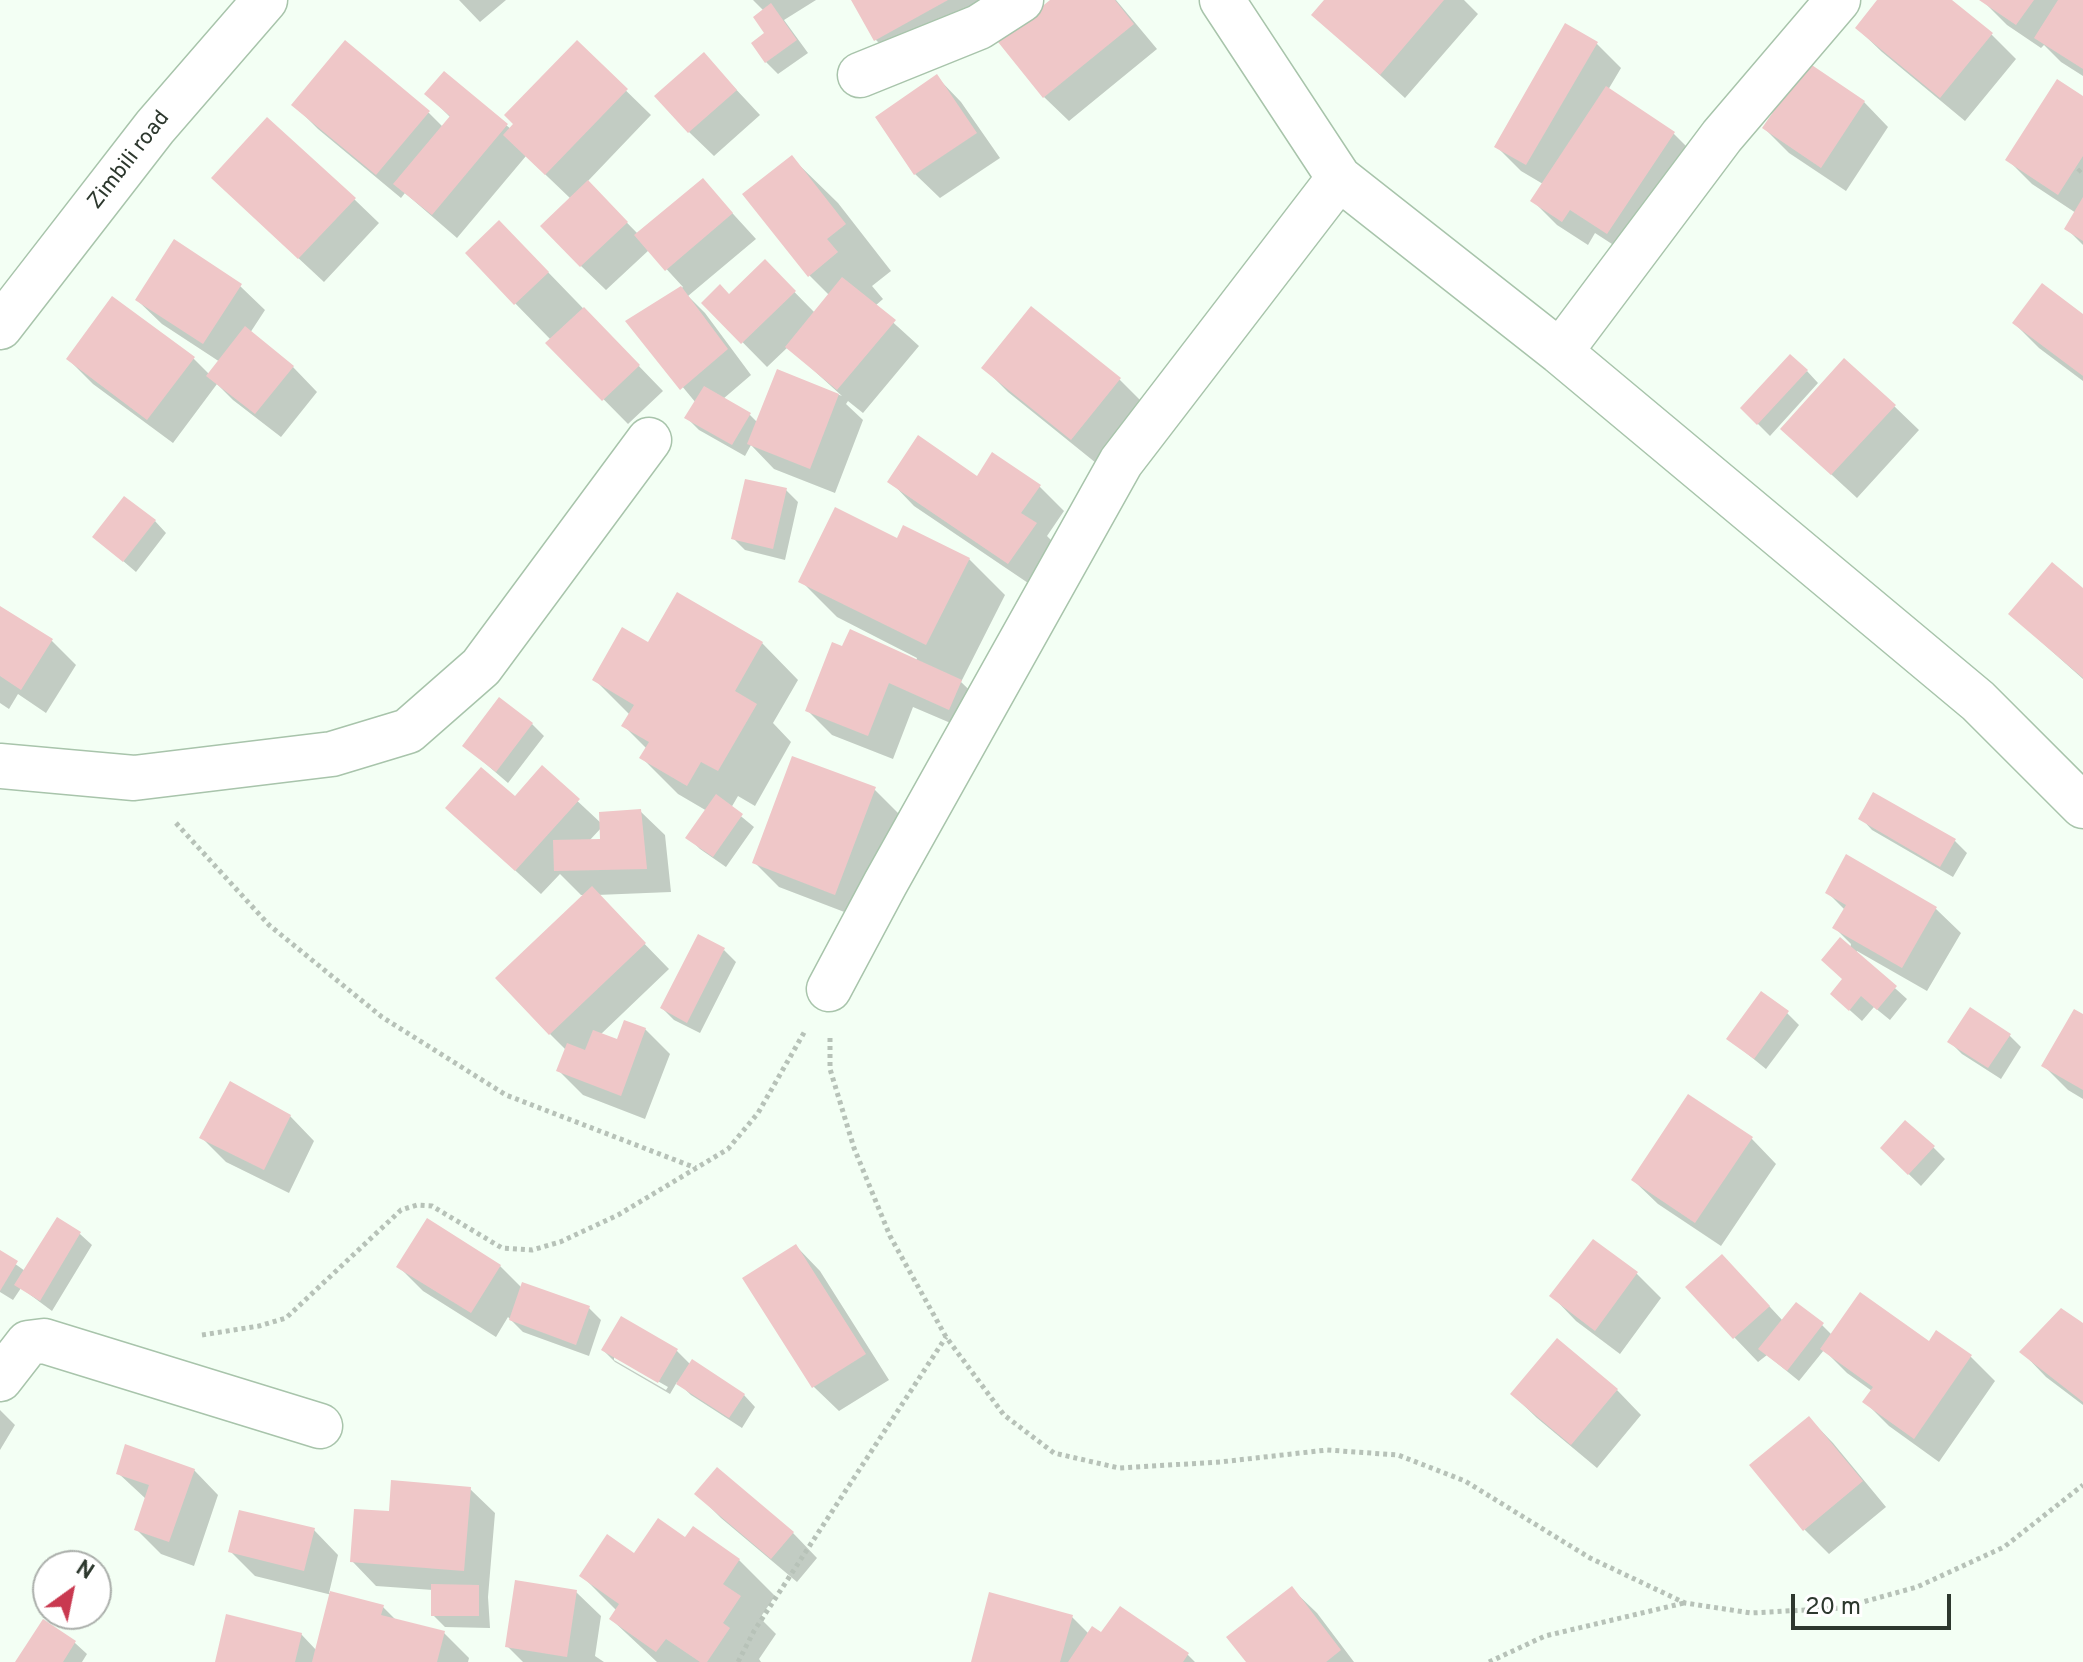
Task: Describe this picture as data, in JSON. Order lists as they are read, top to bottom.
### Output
{
  "streets": {
    "street": ["Zimbili road"]
  },
  "scale_bar": "20 m",
  "north": "top right"
}
